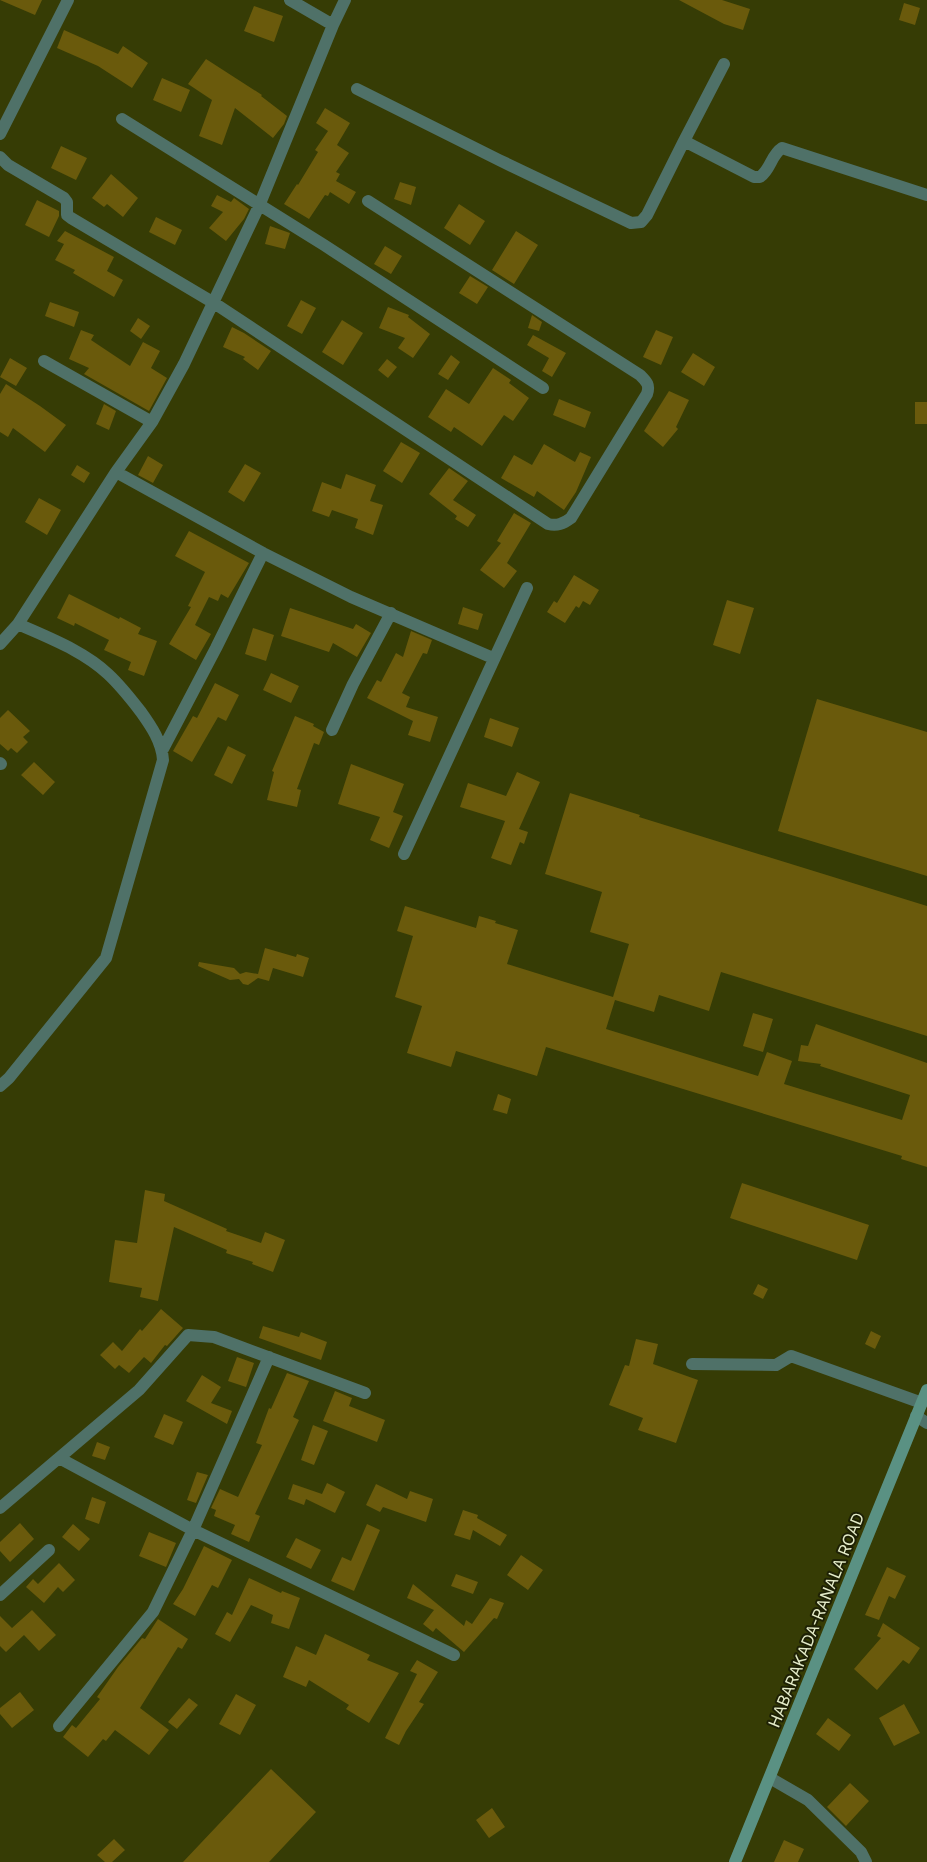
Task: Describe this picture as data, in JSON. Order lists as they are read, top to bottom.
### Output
{
  "streets": {
    "main road": ["HABARAKADA-RANALA ROAD"]
  }
}
